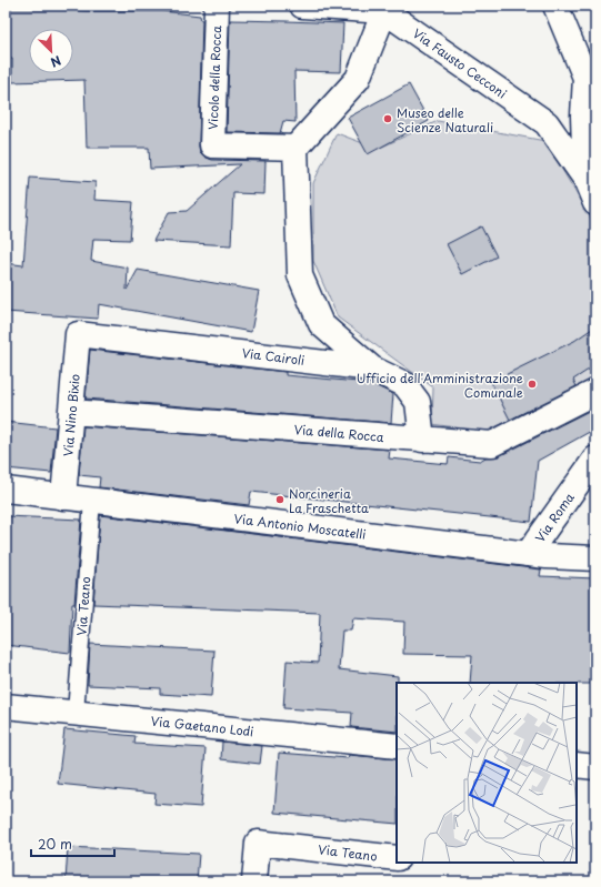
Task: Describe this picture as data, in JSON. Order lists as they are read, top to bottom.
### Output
{
  "streets": {
    "street": [
      "Via Fausto Cecconi",
      "Vicolo della Rocca",
      "Via Cairoli",
      "Via Nino Bixio",
      "Via della Rocca",
      "Via Roma",
      "Via Antonio Moscatelli",
      "Via Teano",
      "Via Gaetano Lodi"
    ]
  },
  "crossings": [
    ["Via Cairoli", "Via Nino Bixio"],
    ["Via Cairoli", "Via della Rocca"],
    ["Via Nino Bixio", "Via della Rocca"],
    ["Via Nino Bixio", "Via Antonio Moscatelli"],
    ["Via Roma", "Via Antonio Moscatelli"],
    ["Via Antonio Moscatelli", "Via Teano"],
    ["Via Teano", "Via Gaetano Lodi"]
  ],
  "places": ["Museo delle Scienze Naturali", "Ufficio dell'Amministrazione Comunale", "Norcineria La Fraschetta"],
  "scale_bar": "20 m",
  "north": "bottom right"
}
